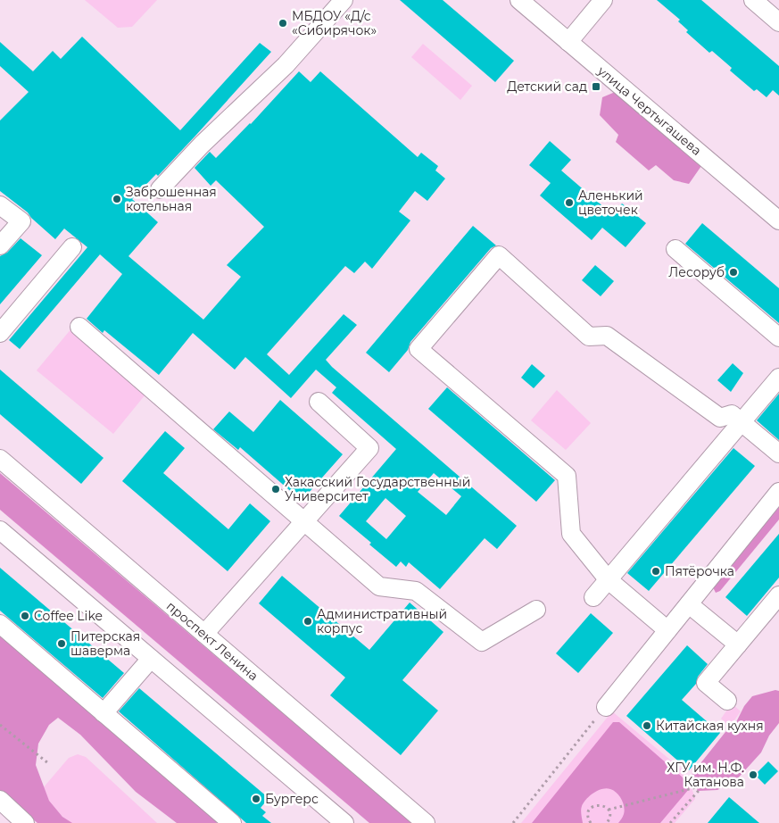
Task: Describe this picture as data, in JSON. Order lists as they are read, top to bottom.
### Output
{
  "streets": {
    "street": ["улица Чертыгашева", "проспект Ленина"]
  },
  "places": {
    "other": [
      "МБДОУ «Д/с «Сибирячок»",
      "Заброшенная котельная",
      "Аленький цветочек",
      "Лесоруб",
      "Хакасский Государственный Университет",
      "Пятёрочка",
      "Coffee Like",
      "Административный корпус",
      "Питерская шаверма",
      "Китайская кухня",
      "ХГУ им. Н.Ф. Катанова",
      "Бургерс"
    ],
    "transit": ["Детский сад"]
  }
}
